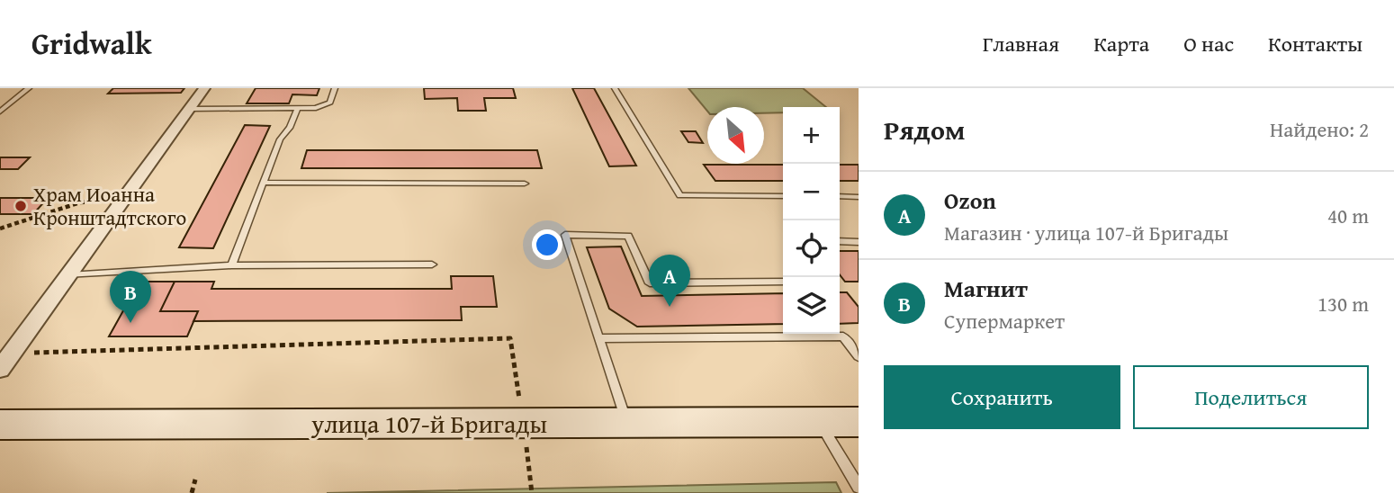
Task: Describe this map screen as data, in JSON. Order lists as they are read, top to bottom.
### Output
{
  "streets": {
    "main road": ["улица 107-й Бригады"]
  },
  "places": ["Храм Иоанна Кронштадтского"],
  "north": "bottom right",
  "page": {
    "header": "Gridwalk",
    "nav": [
      "Главная",
      "Карта",
      "О нас",
      "Контакты"
    ],
    "heading": ["Рядом", "Найдено: 2"],
    "map_buttons": ["+", "−"],
    "list": [
      {
        "mark": "A",
        "name": "Ozon",
        "note": "Магазин · улица 107-й Бригады",
        "value": "40 m"
      },
      {
        "mark": "B",
        "name": "Магнит",
        "note": "Супермаркет",
        "value": "130 m"
      }
    ],
    "pins": ["A", "B"],
    "buttons": ["Сохранить", "Поделиться"]
  }
}
